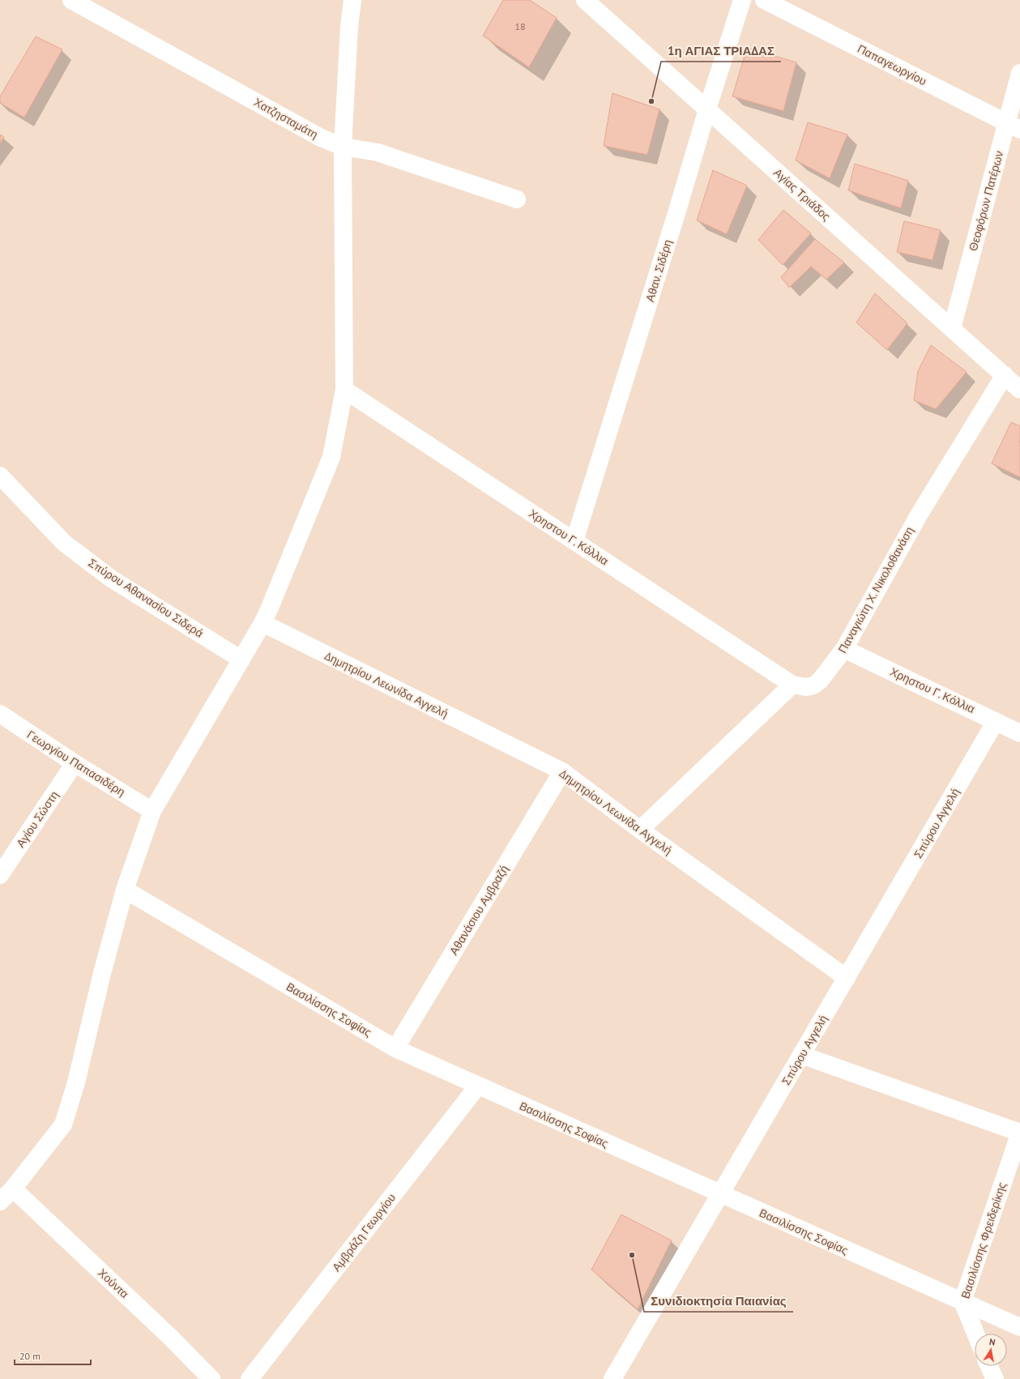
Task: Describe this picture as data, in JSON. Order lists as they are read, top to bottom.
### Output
{
  "streets": {
    "street": [
      "Παπαγεωργίου",
      "Χατζησταμάτη",
      "Αγίας Τριάδος",
      "Θεοφόρων Πατέρων",
      "Αθαν. Σιδέρη",
      "Χρηστου Γ. Κόλλια",
      "Παναγιώτη Χ. Νικολοθανάση",
      "Σπύρου Αθανασίου Σιδερά",
      "Δημητρίου Λεωνίδα Αγγελή",
      "Γεωργίου Παπασιδέρη",
      "Αγίου Σώστη",
      "Σπύρου Αγγελή",
      "Αθανάσιου Αμβραζή",
      "Βασιλίσσης Σοφίας",
      "Αμβράζη Γεωργίου",
      "Βασιλίσσης Φρειδερίκης",
      "Χούντα"
    ]
  },
  "crossings": [
    ["Παπαγεωργίου", "Θεοφόρων Πατέρων"],
    ["Αγίας Τριάδος", "Θεοφόρων Πατέρων"],
    ["Αγίας Τριάδος", "Αθαν. Σιδέρη"],
    ["Αγίας Τριάδος", "Παναγιώτη Χ. Νικολοθανάση"],
    ["Αθαν. Σιδέρη", "Χρηστου Γ. Κόλλια"],
    ["Χρηστου Γ. Κόλλια", "Παναγιώτη Χ. Νικολοθανάση"],
    ["Χρηστου Γ. Κόλλια", "Σπύρου Αγγελή"],
    ["Δημητρίου Λεωνίδα Αγγελή", "Σπύρου Αγγελή"],
    ["Δημητρίου Λεωνίδα Αγγελή", "Αθανάσιου Αμβραζή"],
    ["Γεωργίου Παπασιδέρη", "Αγίου Σώστη"],
    ["Σπύρου Αγγελή", "Βασιλίσσης Σοφίας"],
    ["Αθανάσιου Αμβραζή", "Βασιλίσσης Σοφίας"],
    ["Βασιλίσσης Σοφίας", "Αμβράζη Γεωργίου"],
    ["Βασιλίσσης Σοφίας", "Βασιλίσσης Φρειδερίκης"]
  ],
  "places": ["1η ΑΓΙΑΣ ΤΡΙΑΔΑΣ", "Συνιδιοκτησία Παιανίας"],
  "house_numbers": ["18"],
  "scale_bar": "20 m",
  "north": "top"
}
